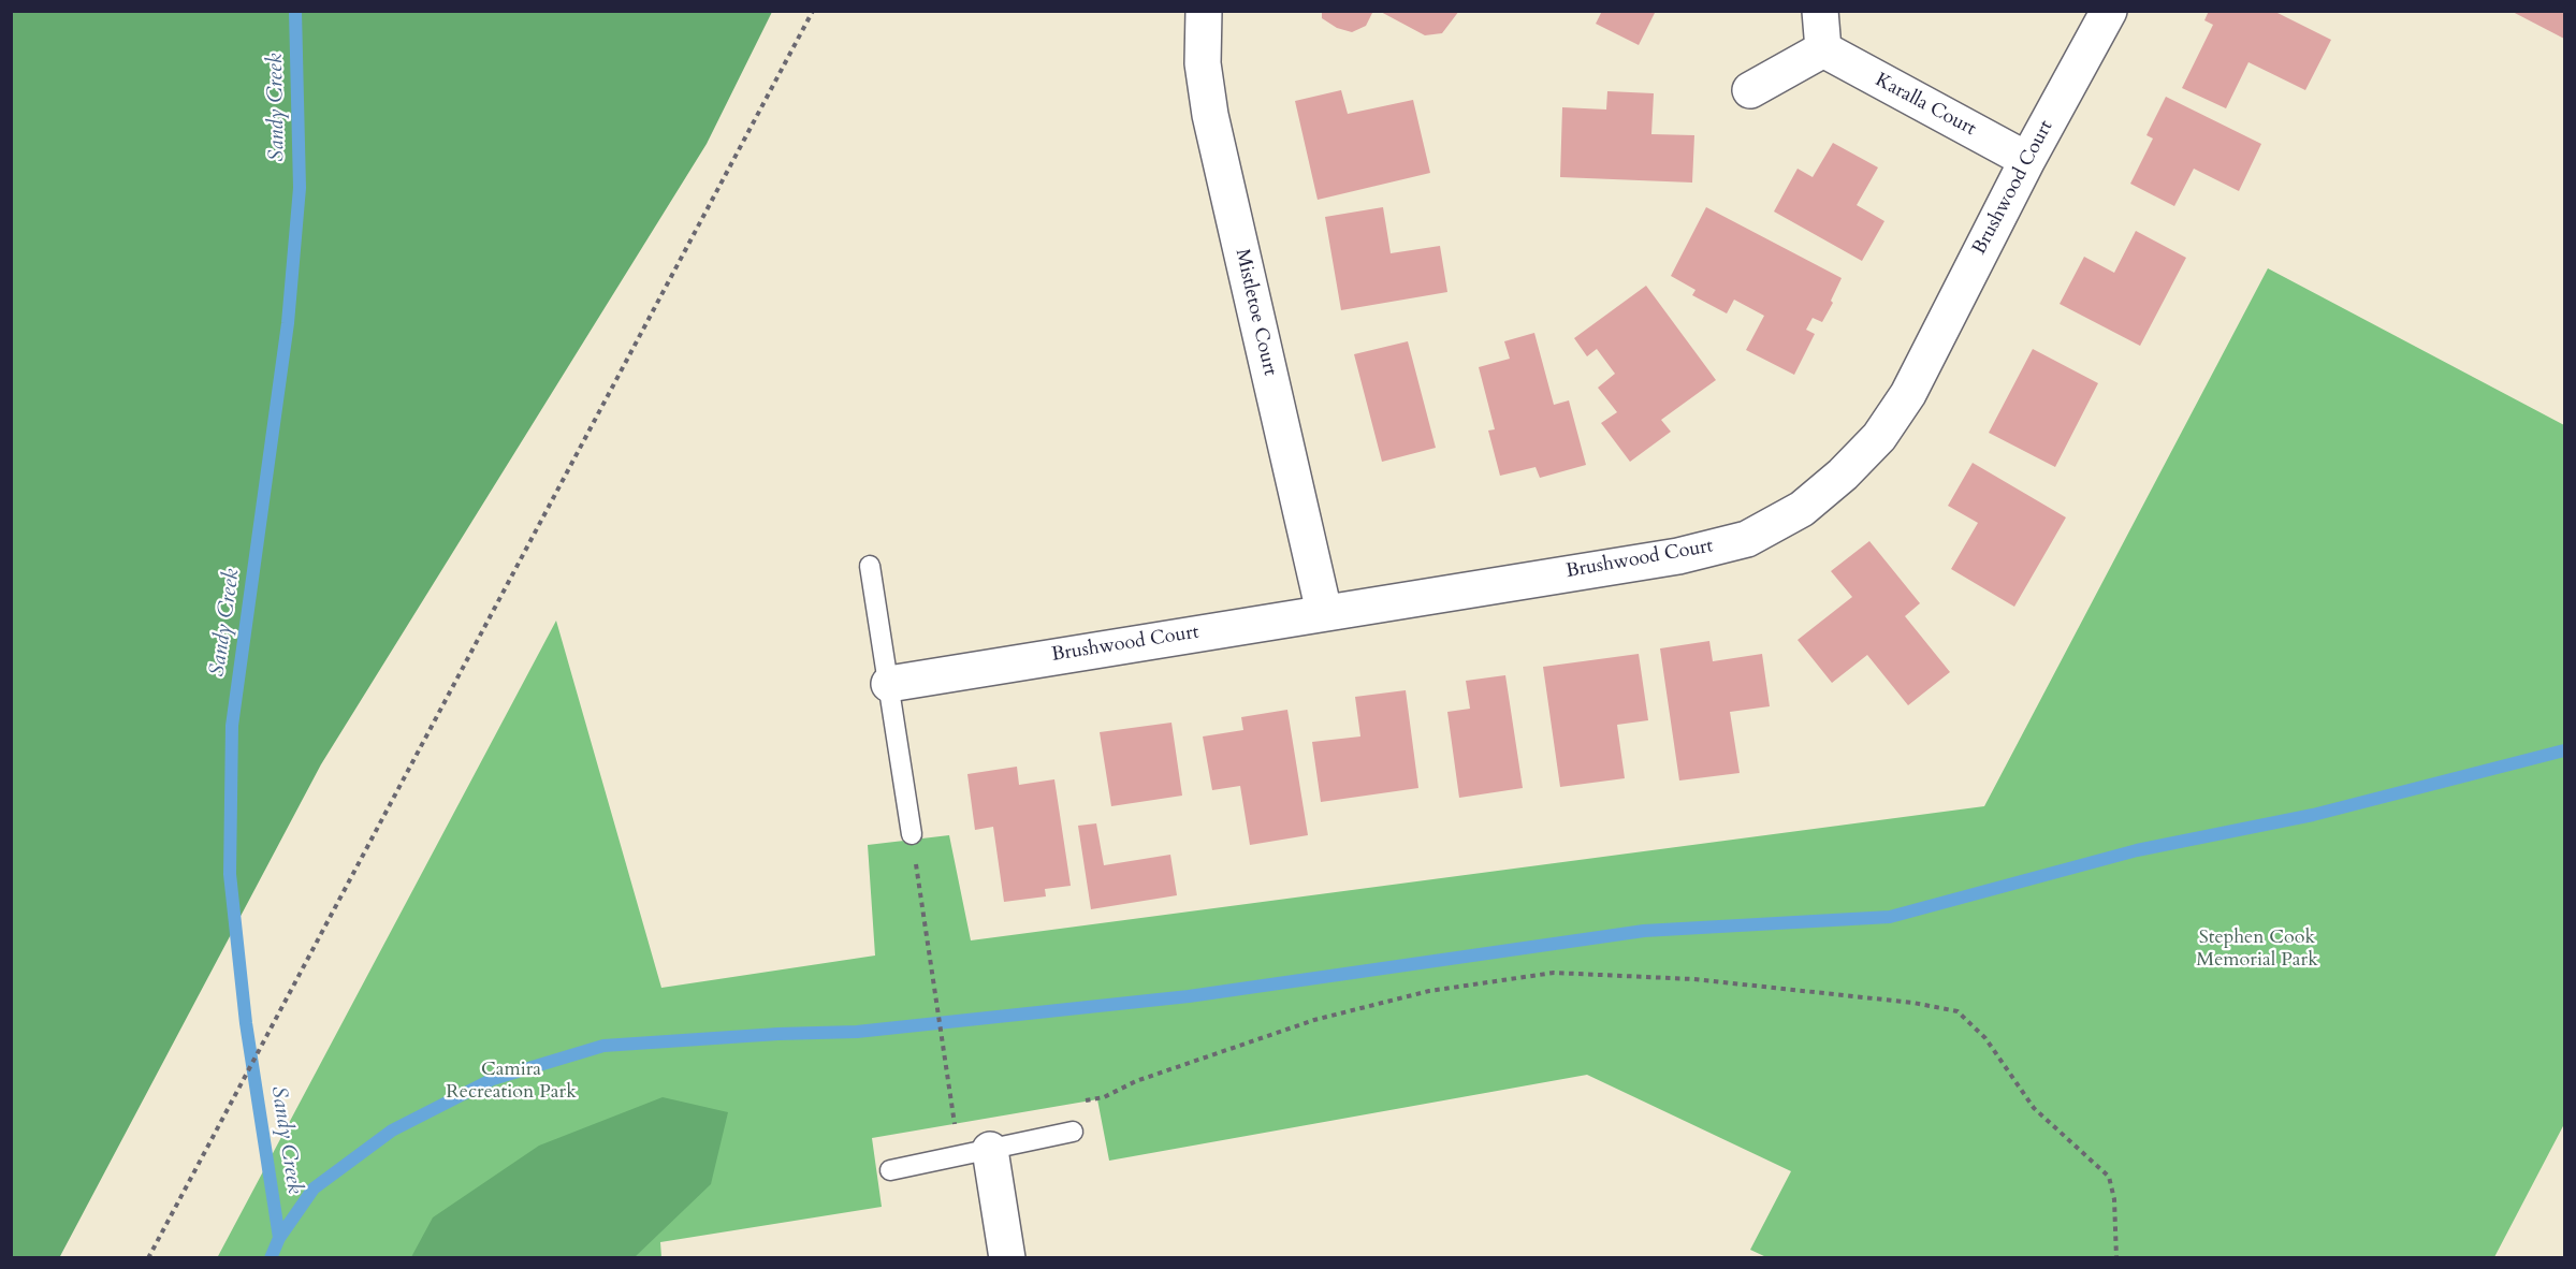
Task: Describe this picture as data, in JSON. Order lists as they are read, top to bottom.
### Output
{
  "streets": {
    "street": ["Karalla Court", "Brushwood Court", "Mistletoe Court"]
  },
  "crossings": [
    ["Karalla Court", "Brushwood Court"],
    ["Brushwood Court", "Mistletoe Court"]
  ],
  "water": ["Sandy Creek"],
  "parks": ["Stephen Cook Memorial Park", "Camira Recreation Park"]
}
